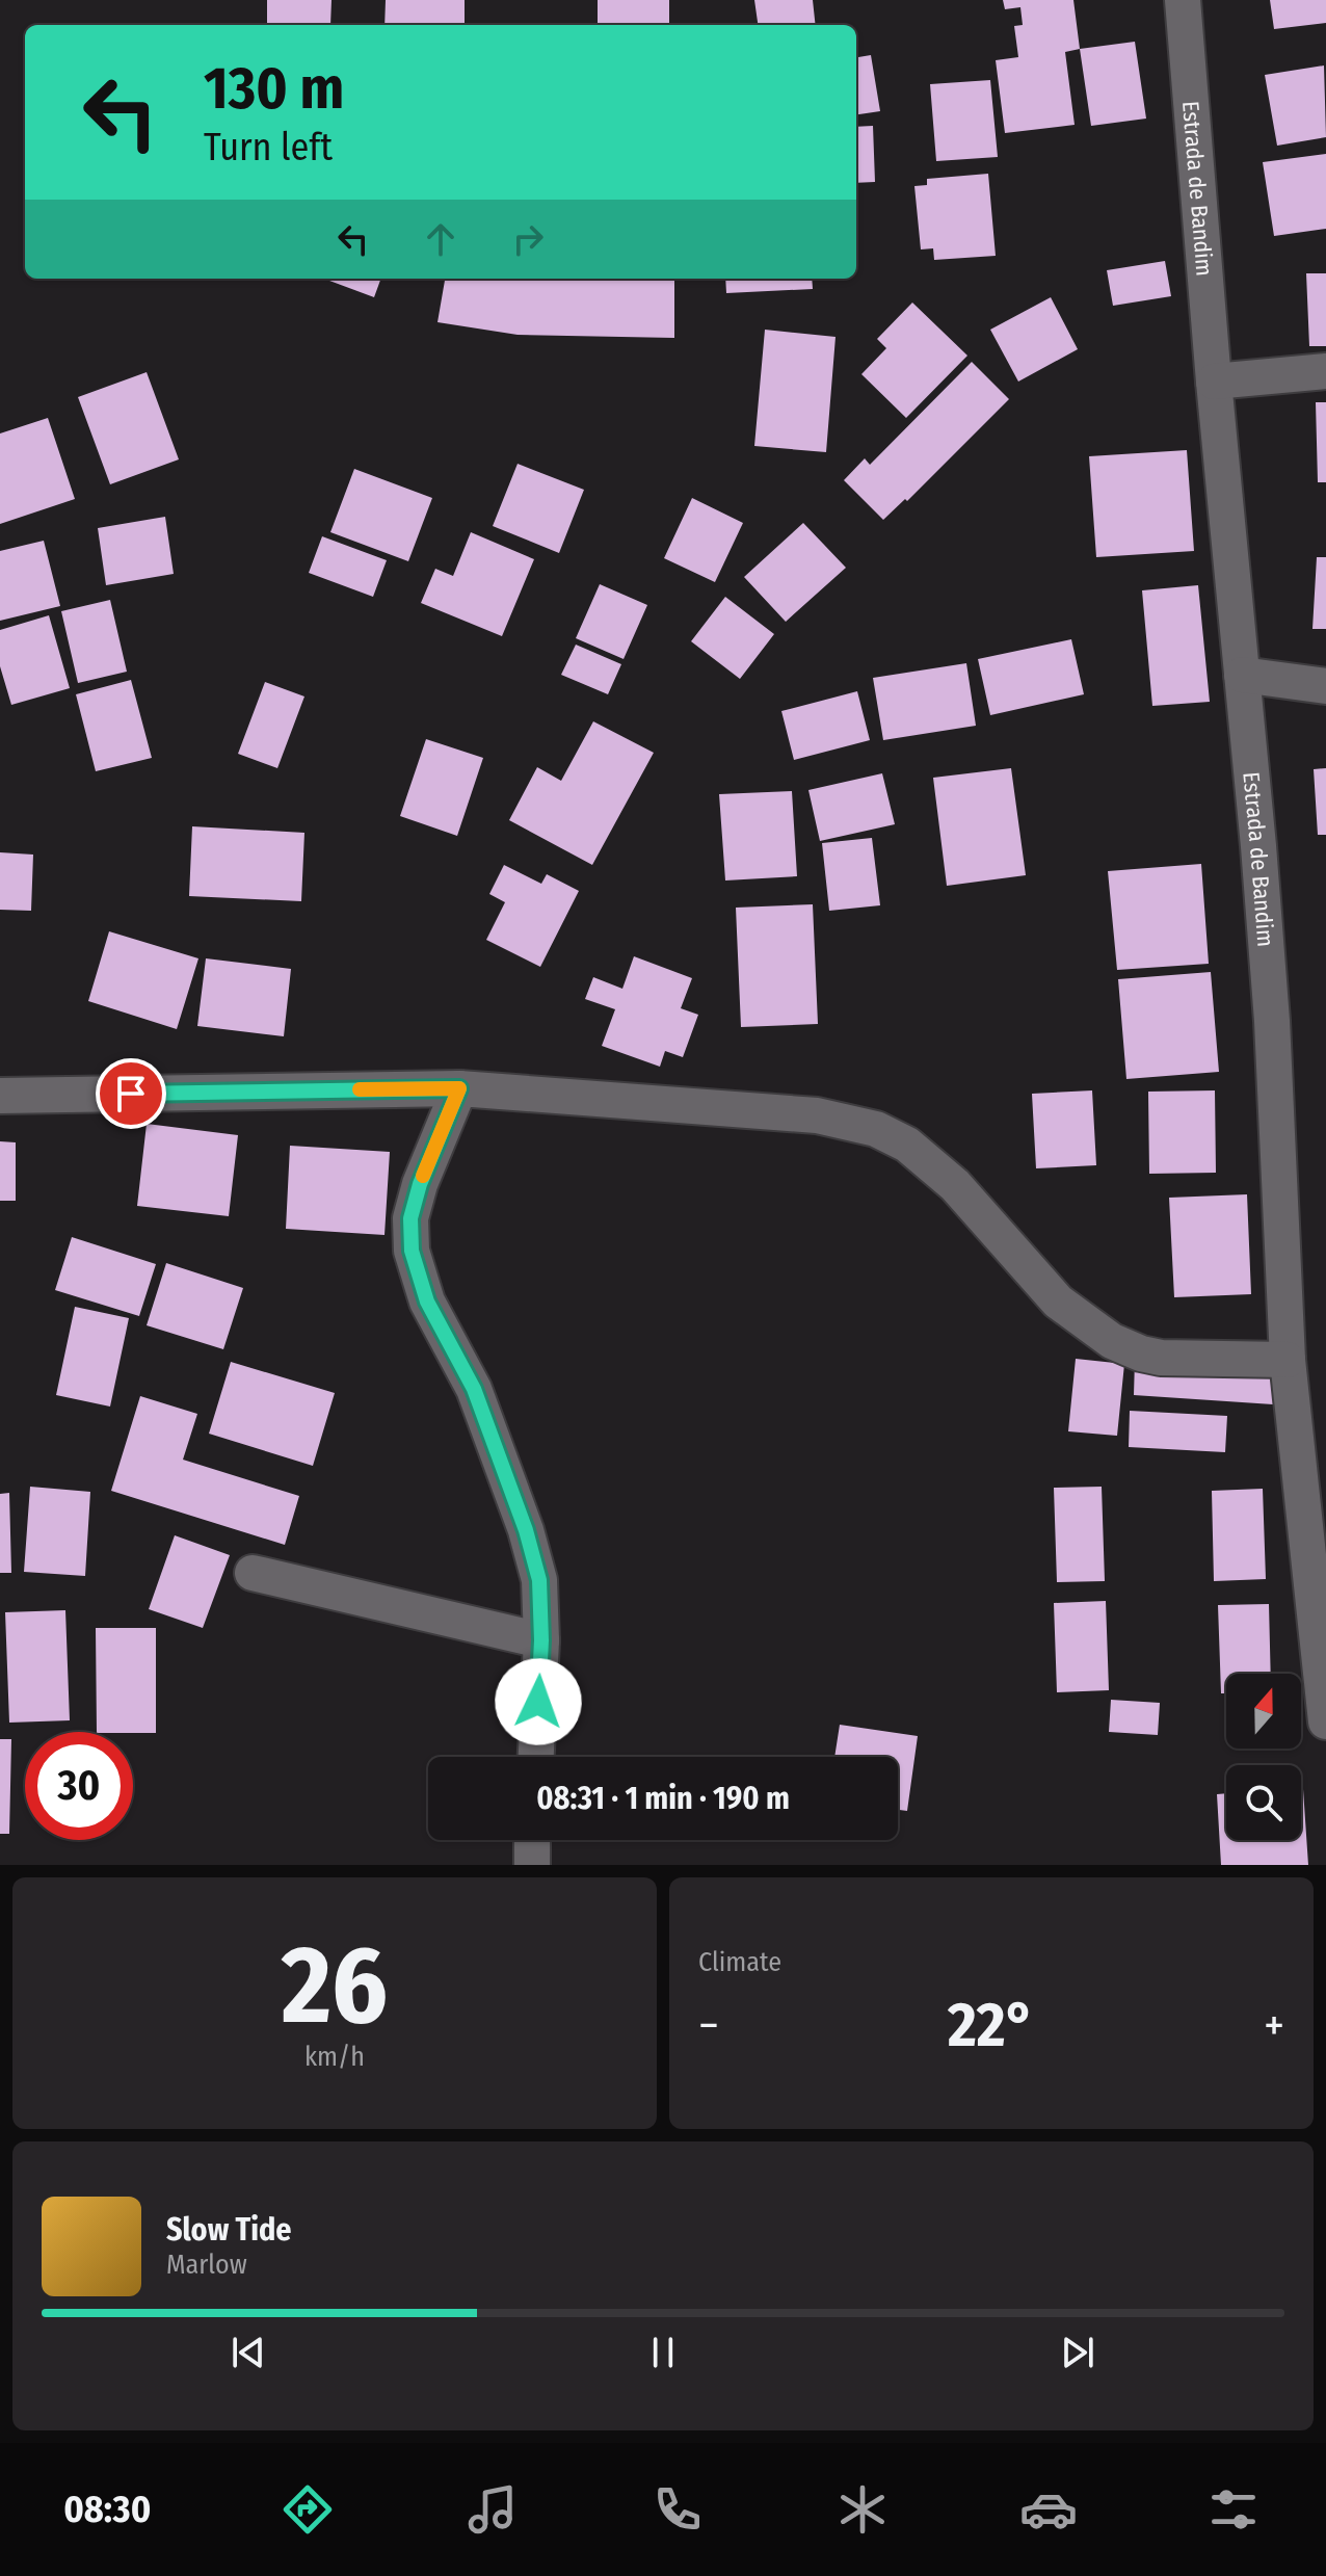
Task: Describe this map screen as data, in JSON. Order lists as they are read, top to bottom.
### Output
{
  "streets": {
    "street": ["Estrada de Bandim"]
  },
  "north": "top",
  "page": {
    "turn": ["130 m", "Turn left"],
    "limit": "30",
    "trip": "08:31 · 1 min · 190 m",
    "tile": [
      ["26", "km/h"],
      "Climate"
    ],
    "heat": ["−", "22°", "+"],
    "song": ["Slow Tide", "Marlow"],
    "tabs": "08:30"
  }
}
